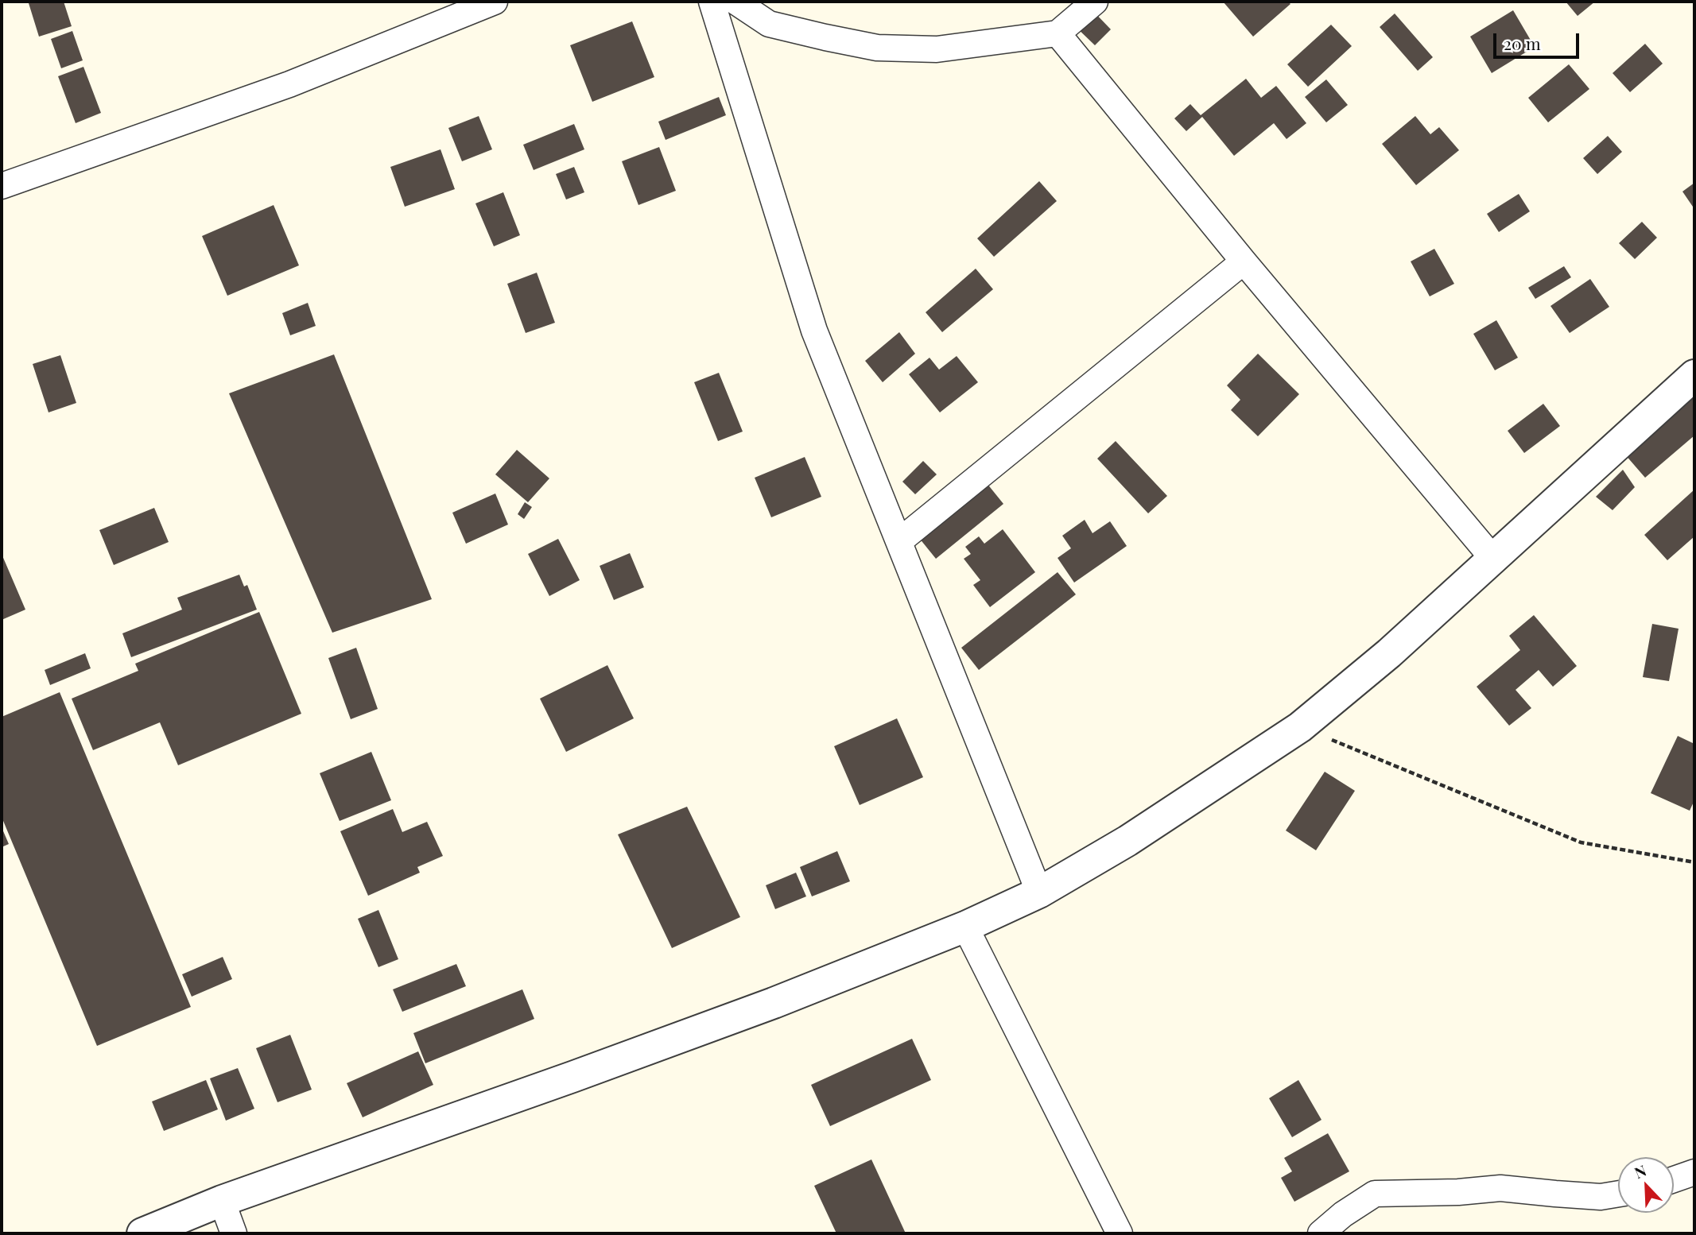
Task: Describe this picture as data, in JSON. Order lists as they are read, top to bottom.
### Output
{
  "scale_bar": "20 m",
  "north": "top left"
}
